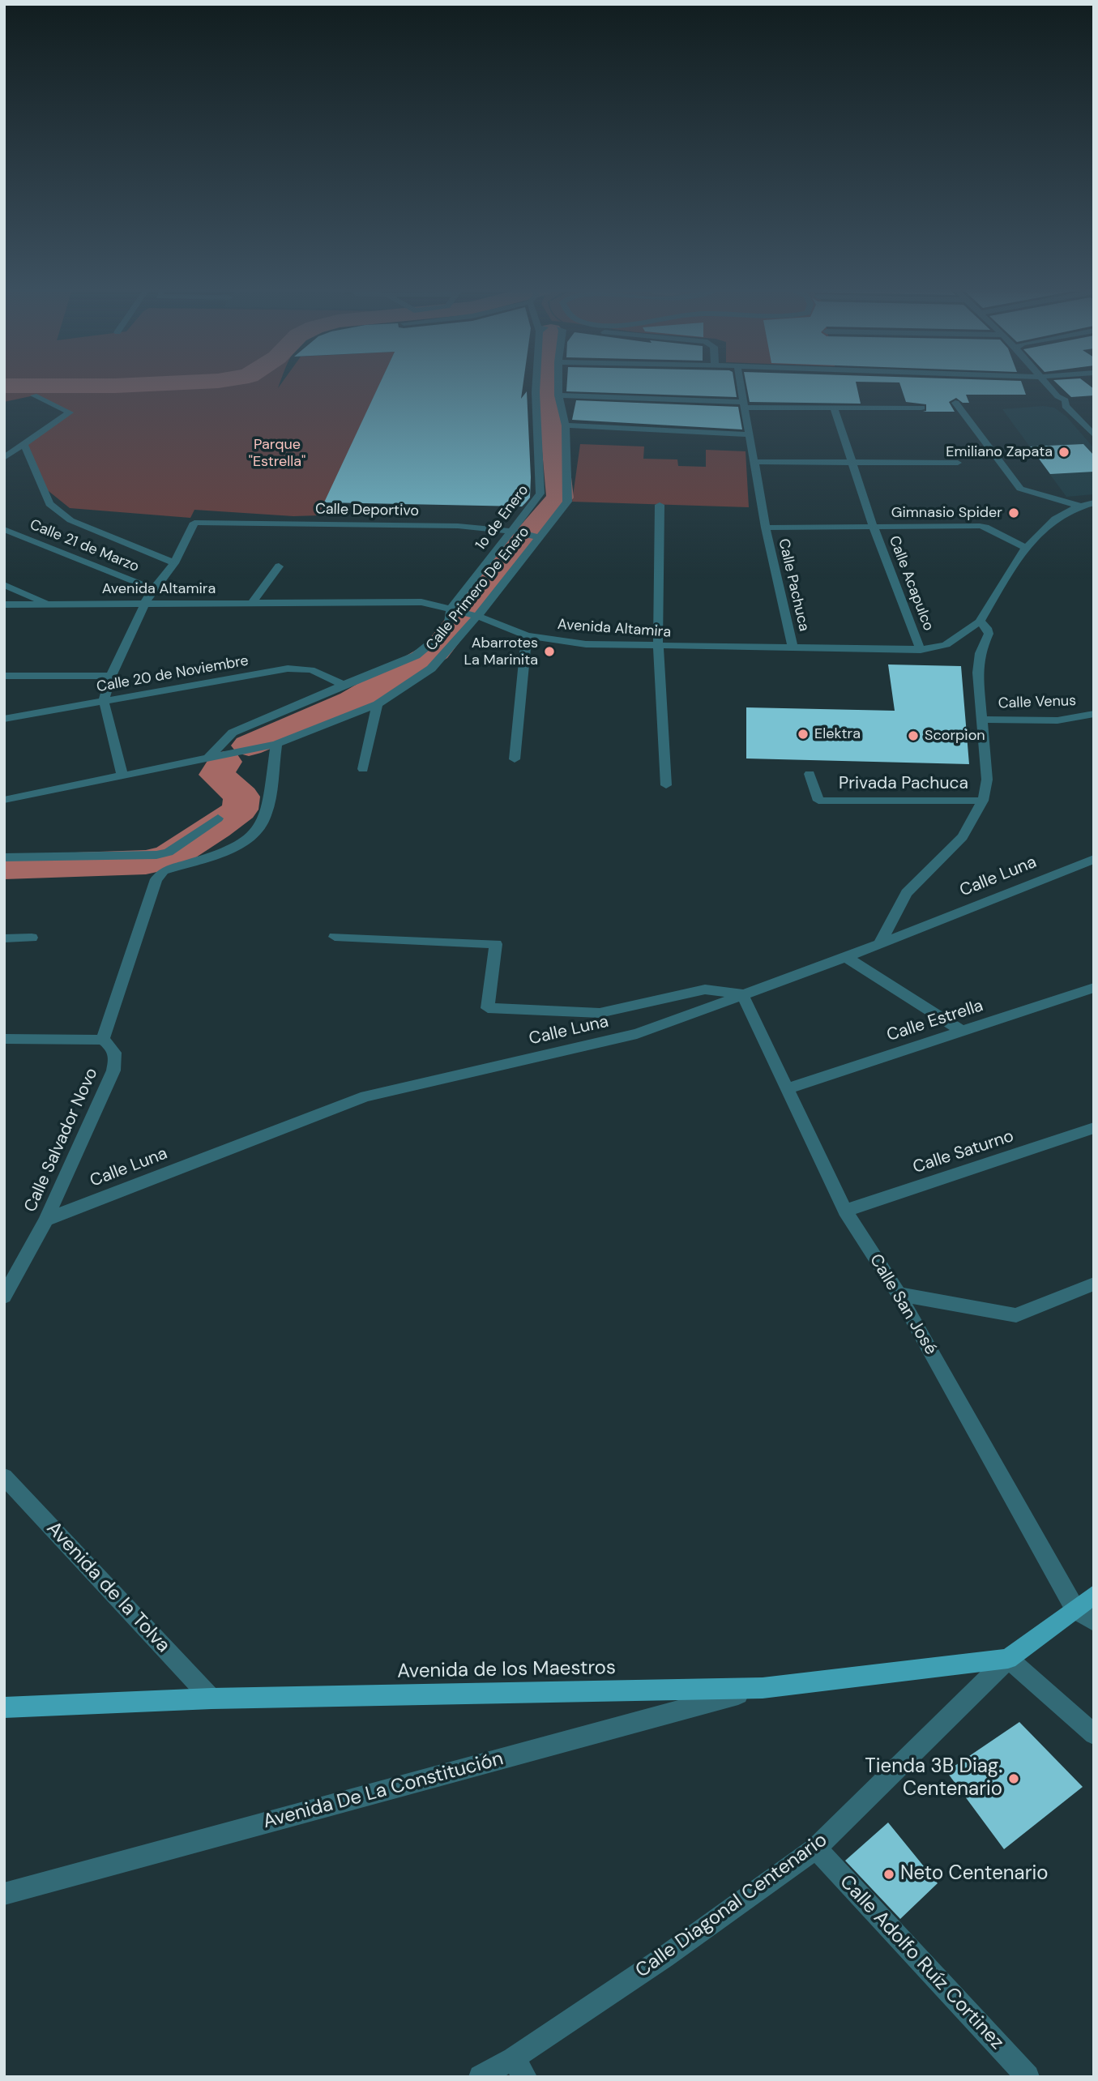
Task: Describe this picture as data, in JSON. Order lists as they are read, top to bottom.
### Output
{
  "streets": {
    "main road": ["Avenida de los Maestros"],
    "street": [
      "Calle Deportivo",
      "1o de Enero",
      "Calle 21 de Marzo",
      "Calle Acapulco",
      "Calle Pachuca",
      "Avenida Altamira",
      "Calle Primero De Enero",
      "Calle 20 de Noviembre",
      "Calle Venus",
      "Privada Pachuca",
      "Calle Luna",
      "Calle Estrella",
      "Calle Salvador Novo",
      "Calle Saturno",
      "Calle San José",
      "Avenida de la Tolva",
      "Avenida De La Constitución",
      "Calle Diagonal Centenario",
      "Calle Adolfo Ruíz Cortinez"
    ]
  },
  "crossings": [
    ["Calle Deportivo", "1o de Enero"],
    ["Calle Deportivo", "Calle Primero De Enero"],
    ["1o de Enero", "Avenida Altamira"],
    ["1o de Enero", "Calle Primero De Enero"],
    ["Calle Acapulco", "Avenida Altamira"],
    ["Calle Pachuca", "Avenida Altamira"],
    ["Avenida Altamira", "Calle Primero De Enero"],
    ["Calle Primero De Enero", "Calle 20 de Noviembre"],
    ["Calle Luna", "Calle Salvador Novo"],
    ["Calle Luna", "Calle San José"],
    ["Calle Estrella", "Calle San José"],
    ["Calle Saturno", "Calle San José"],
    ["Avenida de la Tolva", "Avenida de los Maestros"],
    ["Avenida de los Maestros", "Avenida De La Constitución"],
    ["Avenida de los Maestros", "Calle Diagonal Centenario"],
    ["Calle Diagonal Centenario", "Calle Adolfo Ruíz Cortinez"]
  ],
  "parks": ["Parque \"Estrella\""],
  "places": [
    "Emiliano Zapata",
    "Gimnasio Spider",
    "Abarrotes La Marinita",
    "Elektra",
    "Scorpion",
    "Tienda 3B Diag. Centenario",
    "Neto Centenario"
  ]
}
